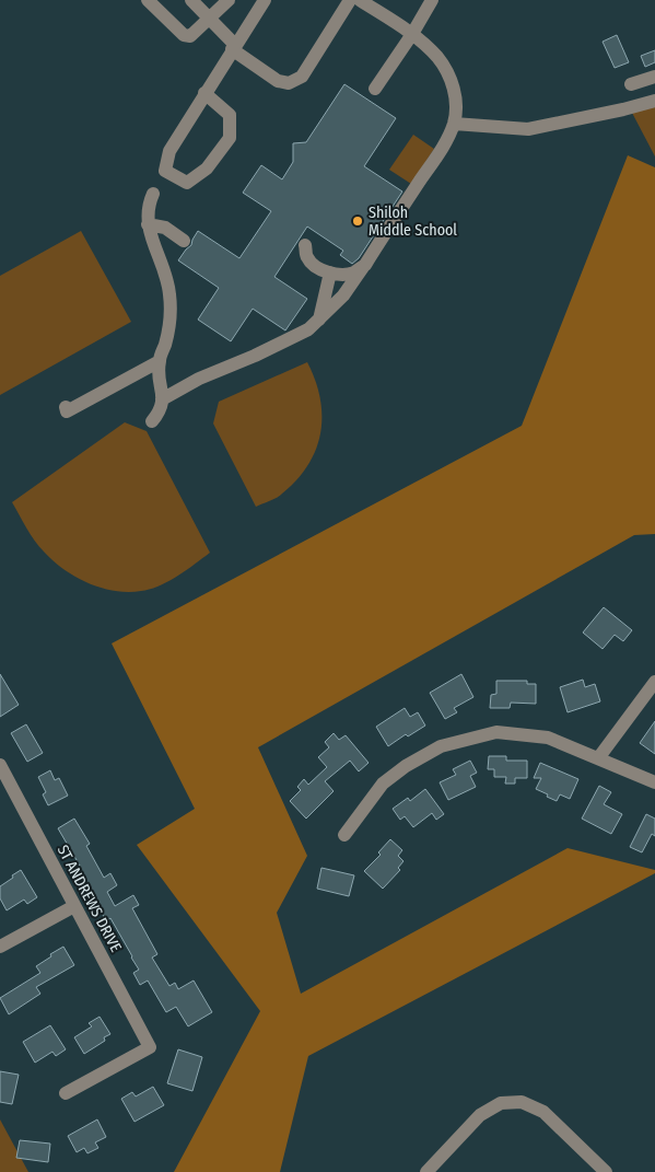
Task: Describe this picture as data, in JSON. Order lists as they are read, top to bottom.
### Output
{
  "streets": {
    "street": ["ST ANDREWS DRIVE"]
  },
  "places": ["Shiloh Middle School"]
}
